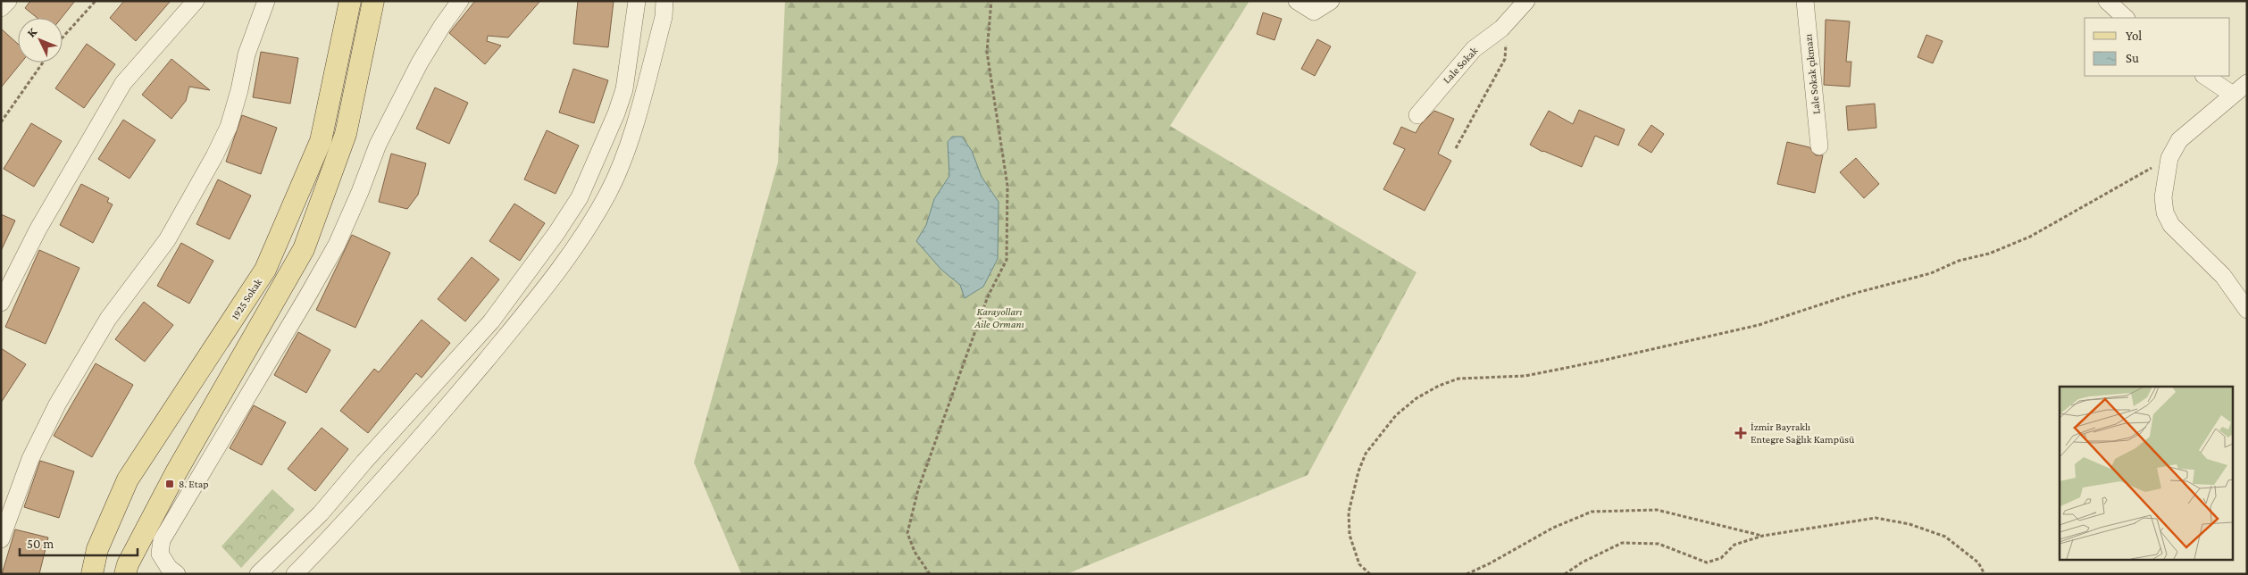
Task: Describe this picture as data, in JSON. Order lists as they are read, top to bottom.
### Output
{
  "streets": {
    "main road": ["1925 Sokak"],
    "street": ["Lale Sokak", "Lale Sokak çıkmazı"]
  },
  "parks": ["Karayolları Aile Ormanı"],
  "places": {
    "health": ["İzmir Bayraklı Entegre Sağlık Kampüsü"],
    "transit": ["8. Etap"]
  },
  "legend": ["Yol", "Su"],
  "scale_bar": "50 m",
  "north": "top left"
}
